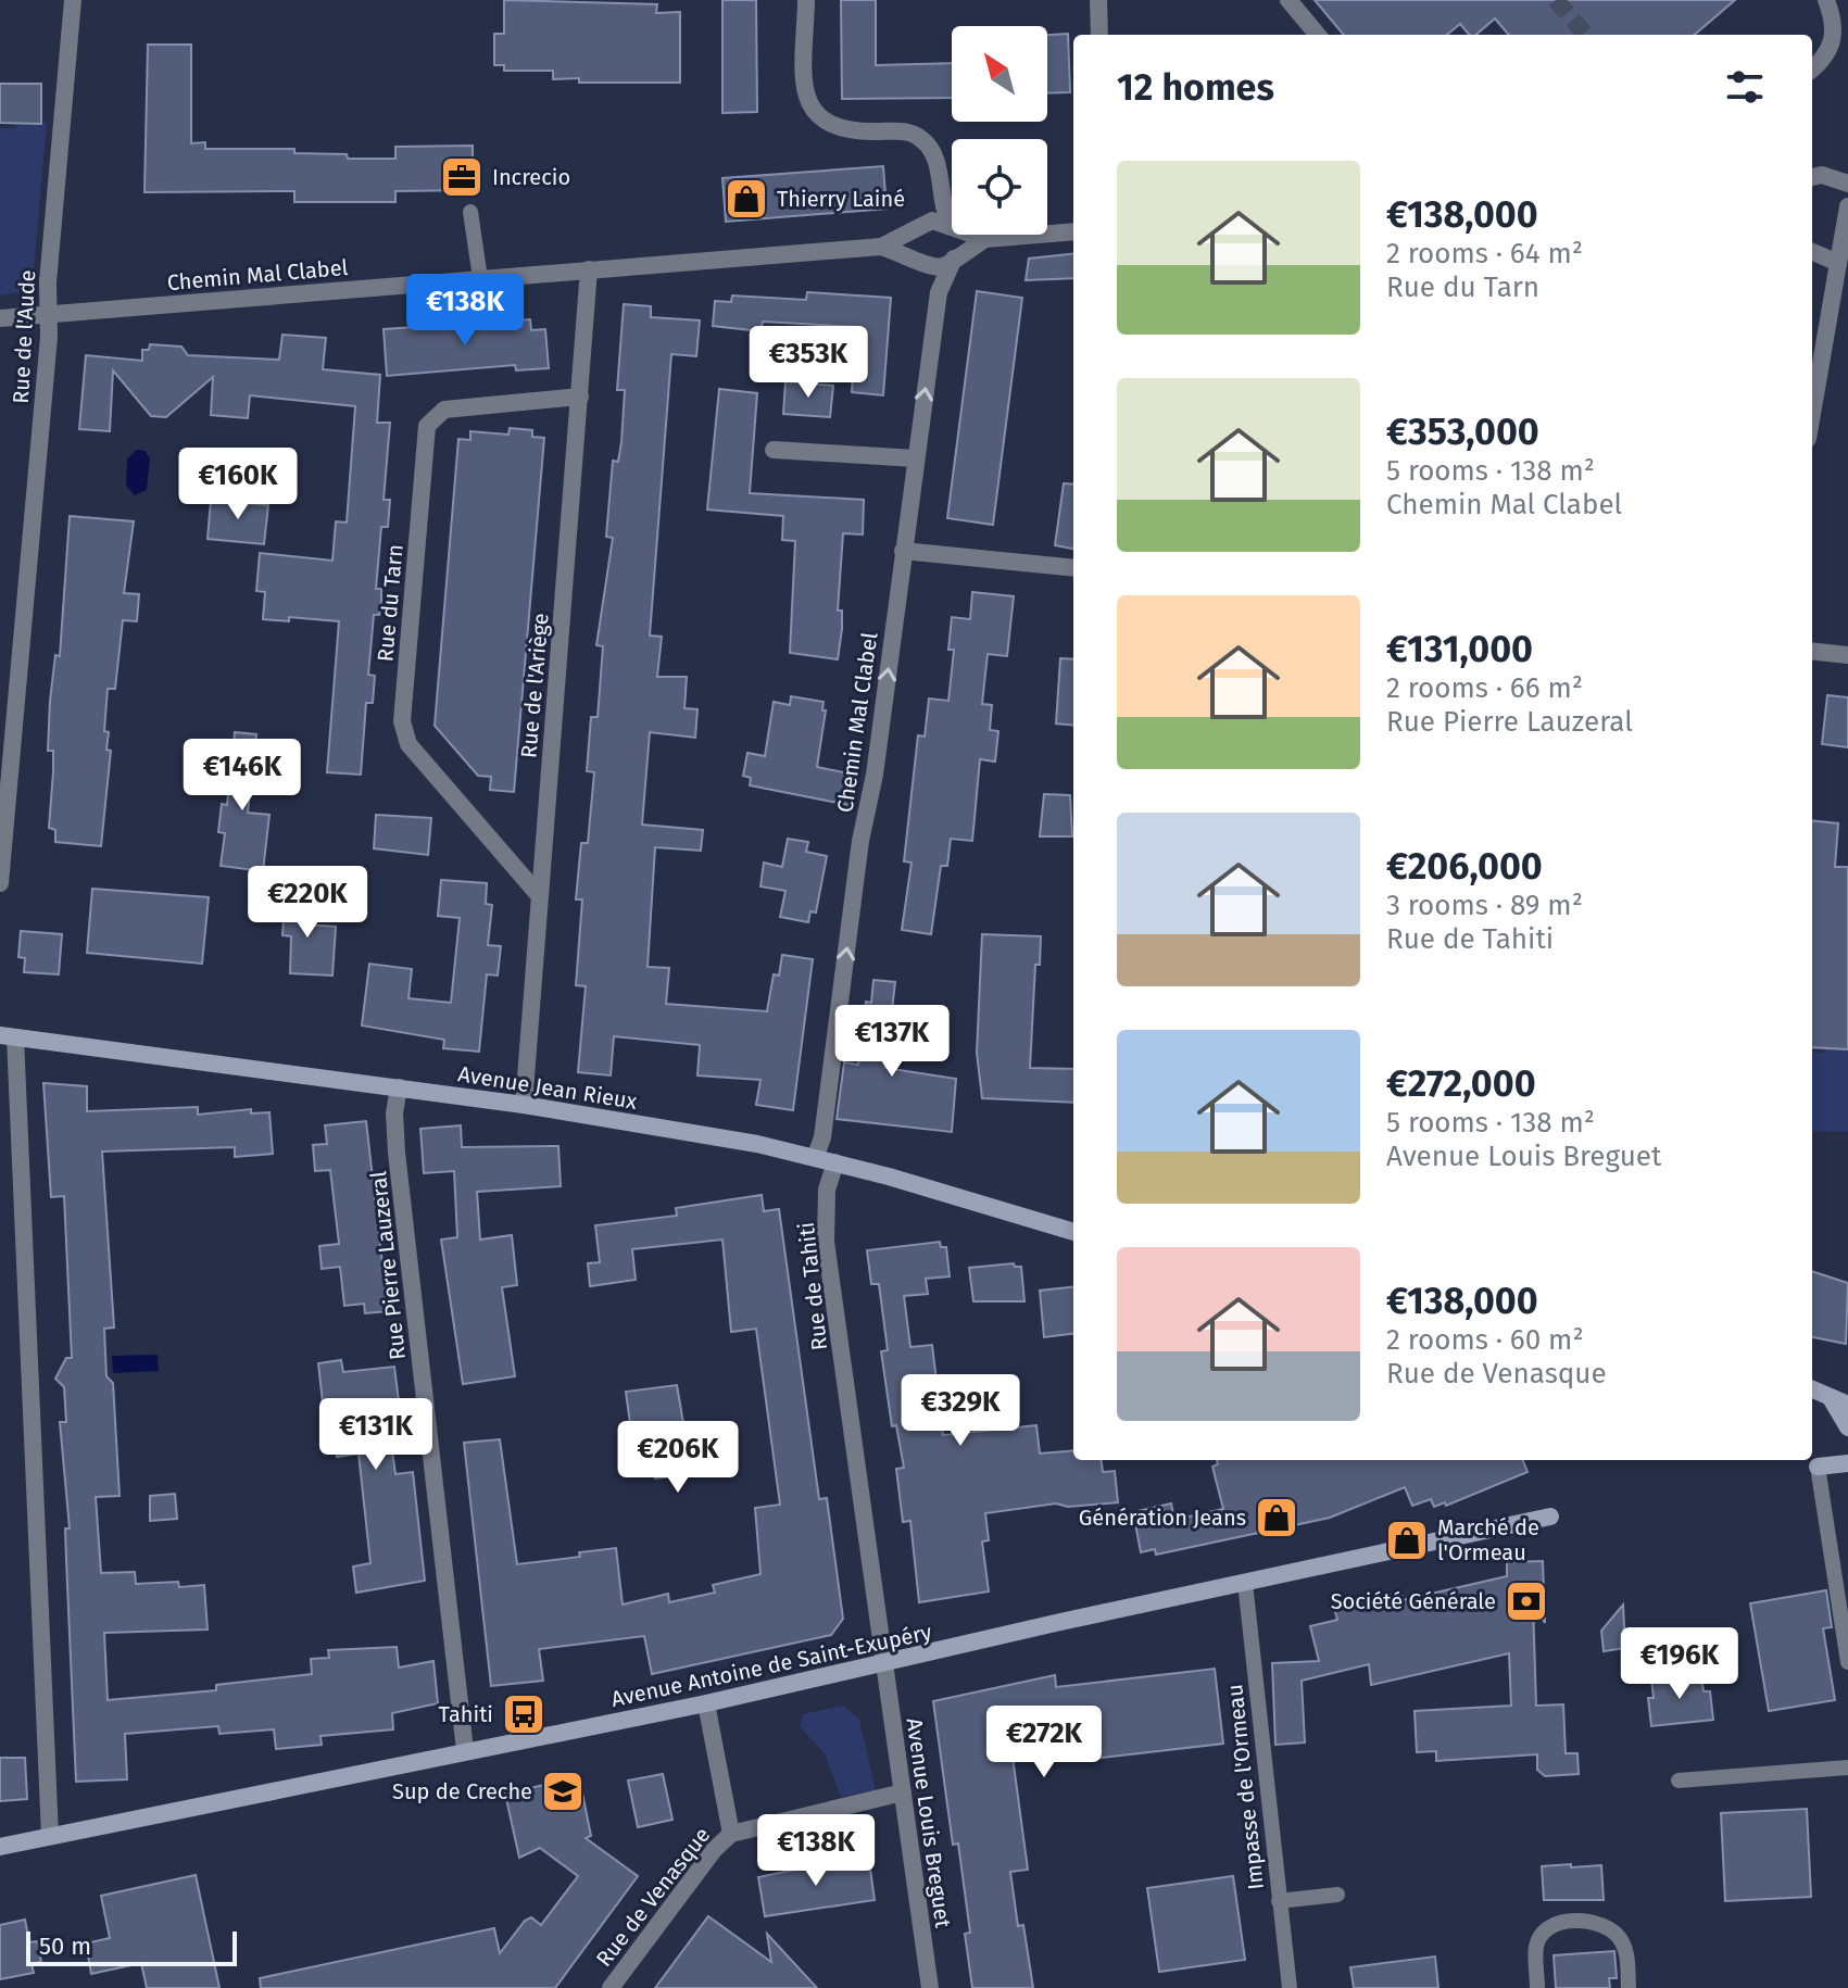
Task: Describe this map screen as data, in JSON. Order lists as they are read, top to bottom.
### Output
{
  "streets": {
    "main road": ["Avenue Jean Rieux", "Avenue Antoine de Saint-Exupéry"],
    "street": [
      "Chemin Mal Clabel",
      "Rue de l'Aude",
      "Rue du Tarn",
      "Rue de l'Ariège",
      "Rue Pierre Lauzeral",
      "Rue de Tahiti",
      "Avenue Louis Breguet",
      "Rue de Venasque"
    ],
    "lane": ["Impasse de l'Ormeau"]
  },
  "crossings": [
    ["Chemin Mal Clabel", "Rue de l'Aude"],
    ["Chemin Mal Clabel", "Rue de l'Ariège"],
    ["Chemin Mal Clabel", "Avenue Jean Rieux"],
    ["Rue du Tarn", "Rue de l'Ariège"],
    ["Rue de l'Ariège", "Avenue Jean Rieux"],
    ["Avenue Jean Rieux", "Rue Pierre Lauzeral"],
    ["Avenue Jean Rieux", "Rue de Tahiti"],
    ["Rue Pierre Lauzeral", "Avenue Antoine de Saint-Exupéry"],
    ["Rue de Tahiti", "Avenue Antoine de Saint-Exupéry"],
    ["Rue de Tahiti", "Avenue Louis Breguet"],
    ["Avenue Antoine de Saint-Exupéry", "Impasse de l'Ormeau"],
    ["Avenue Antoine de Saint-Exupéry", "Avenue Louis Breguet"],
    ["Avenue Antoine de Saint-Exupéry", "Rue de Venasque"],
    ["Avenue Louis Breguet", "Rue de Venasque"]
  ],
  "one_way": ["Chemin Mal Clabel"],
  "places": {
    "office": ["Increcio"],
    "shop": ["Thierry Lainé", "Génération Jeans", "Marché de l'Ormeau"],
    "bank": ["Société Générale"],
    "bus stop": ["Tahiti"],
    "school or university": ["Sup de Creche"]
  },
  "scale_bar": "50 m",
  "north": "top left",
  "page": {
    "heading": "12 homes",
    "list": [
      {
        "name": "€138,000",
        "note": "2 rooms · 64 m² · Rue du Tarn"
      },
      {
        "name": "€353,000",
        "note": "5 rooms · 138 m² · Chemin Mal Clabel"
      },
      {
        "name": "€131,000",
        "note": "2 rooms · 66 m² · Rue Pierre Lauzeral"
      },
      {
        "name": "€206,000",
        "note": "3 rooms · 89 m² · Rue de Tahiti"
      },
      {
        "name": "€272,000",
        "note": "5 rooms · 138 m² · Avenue Louis Breguet"
      },
      {
        "name": "€138,000",
        "note": "2 rooms · 60 m² · Rue de Venasque"
      }
    ],
    "price": [
      "€138K",
      "€353K",
      "€160K",
      "€146K",
      "€220K",
      "€137K",
      "€329K",
      "€131K",
      "€206K",
      "€196K",
      "€272K",
      "€138K"
    ],
    "scale": "50 m"
  }
}
